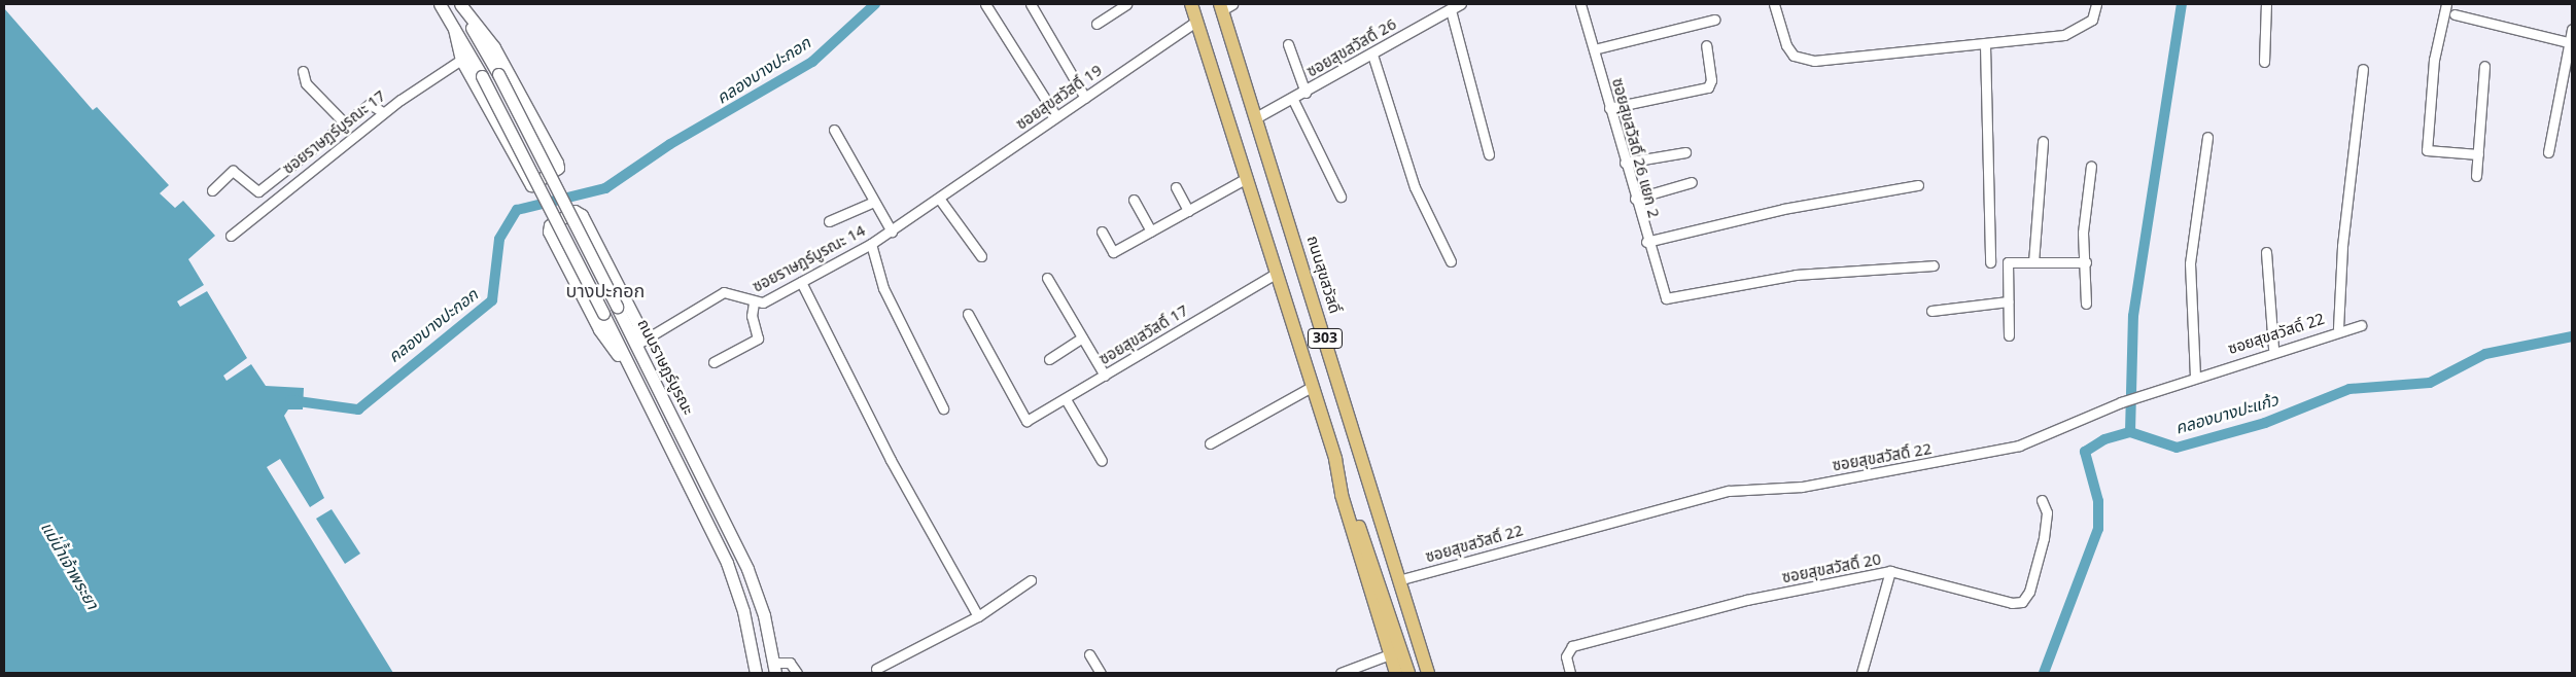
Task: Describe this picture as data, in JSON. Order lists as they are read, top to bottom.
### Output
{
  "streets": {
    "main road": ["ถนนสุขสวัสดิ์", "303", "ถนนราษฎร์บูรณะ"],
    "street": [
      "ซอยสุขสวัสดิ์ 26",
      "ซอยสุขสวัสดิ์ 19",
      "ซอยราษฎร์บูรณะ 17",
      "ซอยสุขสวัสดิ์ 26 แยก 2",
      "ซอยราษฎร์บูรณะ 14",
      "ซอยสุขสวัสดิ์ 22",
      "ซอยสุขสวัสดิ์ 17",
      "ซอยสุขสวัสดิ์ 20"
    ]
  },
  "crossings": [
    ["ซอยสุขสวัสดิ์ 26", "ถนนสุขสวัสดิ์"],
    ["ซอยสุขสวัสดิ์ 19", "ซอยราษฎร์บูรณะ 14"],
    ["ซอยสุขสวัสดิ์ 19", "303"],
    ["ซอยราษฎร์บูรณะ 14", "ถนนราษฎร์บูรณะ"],
    ["ถนนสุขสวัสดิ์", "ซอยสุขสวัสดิ์ 22"],
    ["ซอยสุขสวัสดิ์ 17", "303"]
  ],
  "districts": ["บางปะกอก"],
  "water": ["คลองบางปะกอก", "คลองบางปะแก้ว", "แม่น้ำเจ้าพระยา"]
}
